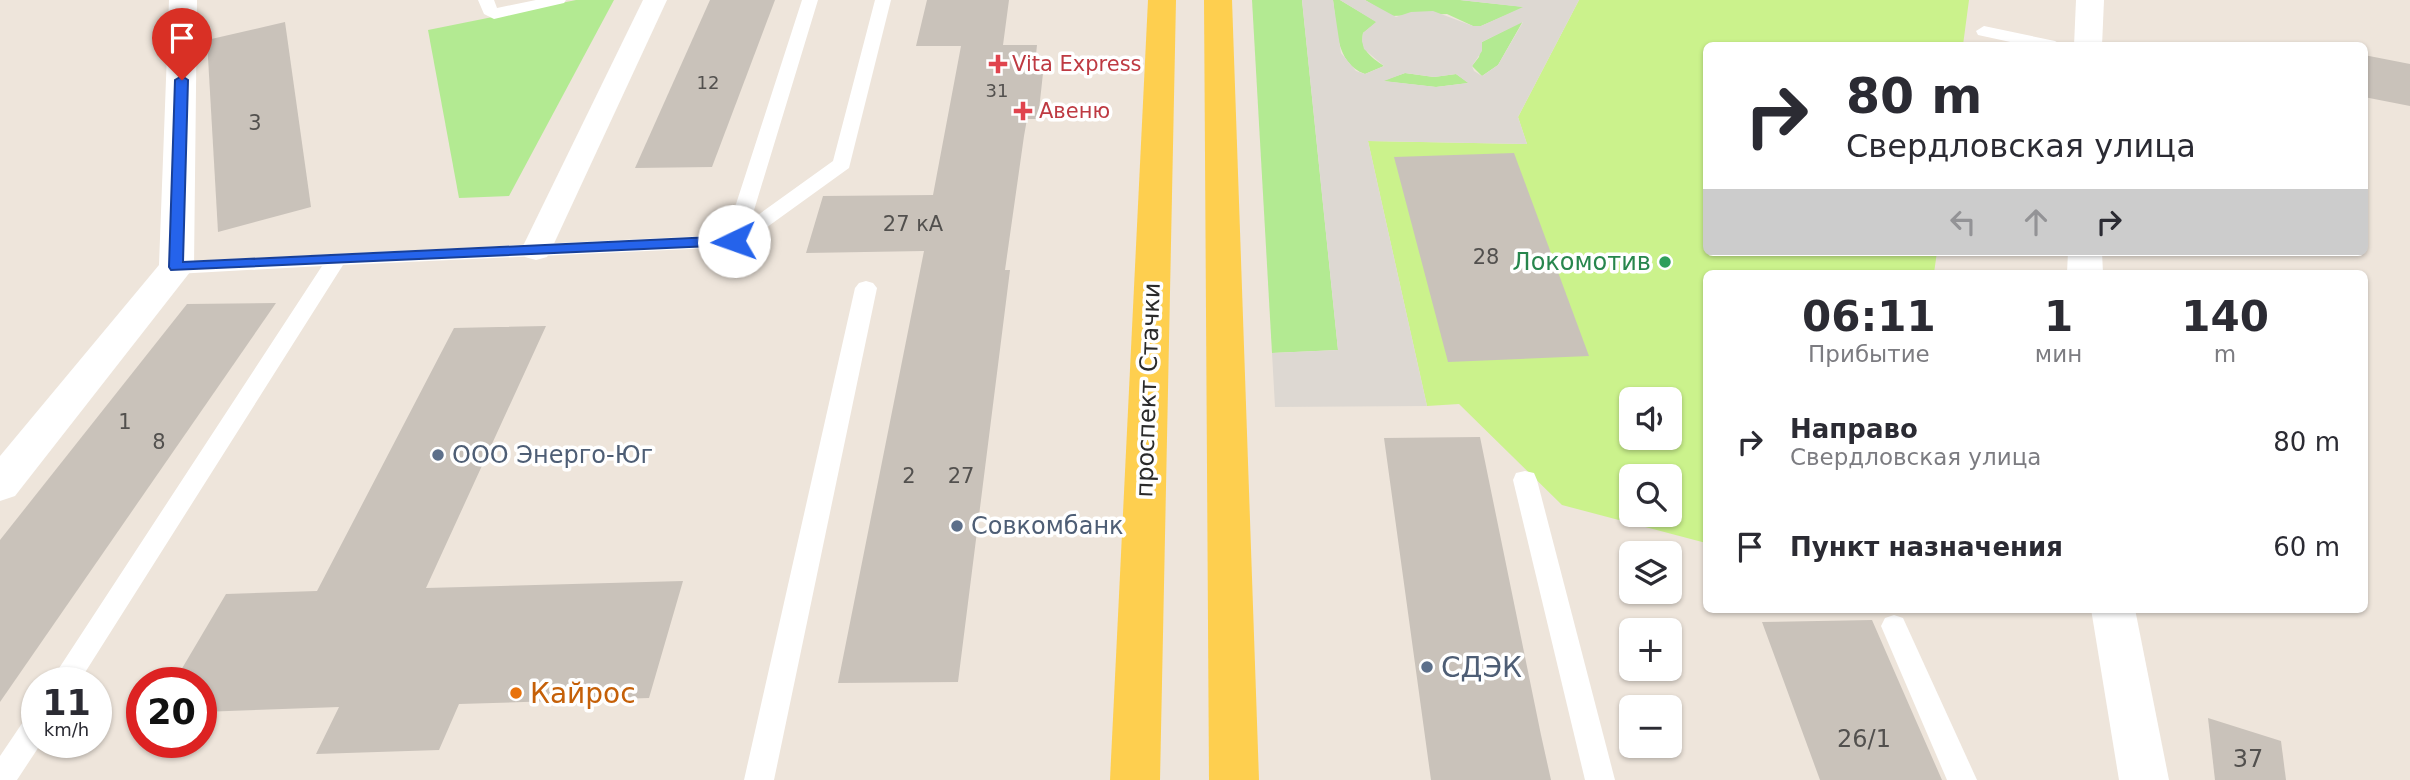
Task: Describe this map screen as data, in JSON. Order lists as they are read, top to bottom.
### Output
{
  "streets": {
    "main road": ["проспект Стачки"]
  },
  "places": {
    "health": ["Vita Express", "Авеню"],
    "other": [
      "Локомотив",
      "ООО Энерго-Юг",
      "Совкомбанк",
      "СДЭК",
      "Кайрос"
    ]
  },
  "house_numbers": [
    "12",
    "31",
    "3",
    "27 кА",
    "28",
    "1",
    "8",
    "2",
    "27",
    "26/1",
    "37"
  ],
  "page": {
    "turn": ["80 m", "Свердловская улица"],
    "eta": [
      "06:11",
      "Прибытие",
      "1",
      "мин",
      "140",
      "m"
    ],
    "map_buttons": ["+", "−"],
    "list": [
      {
        "name": "Направо",
        "note": "Свердловская улица",
        "value": "80 m"
      },
      {
        "name": "Пункт назначения",
        "value": "60 m"
      }
    ],
    "speed": "11 km/h",
    "limit": "20"
  }
}
